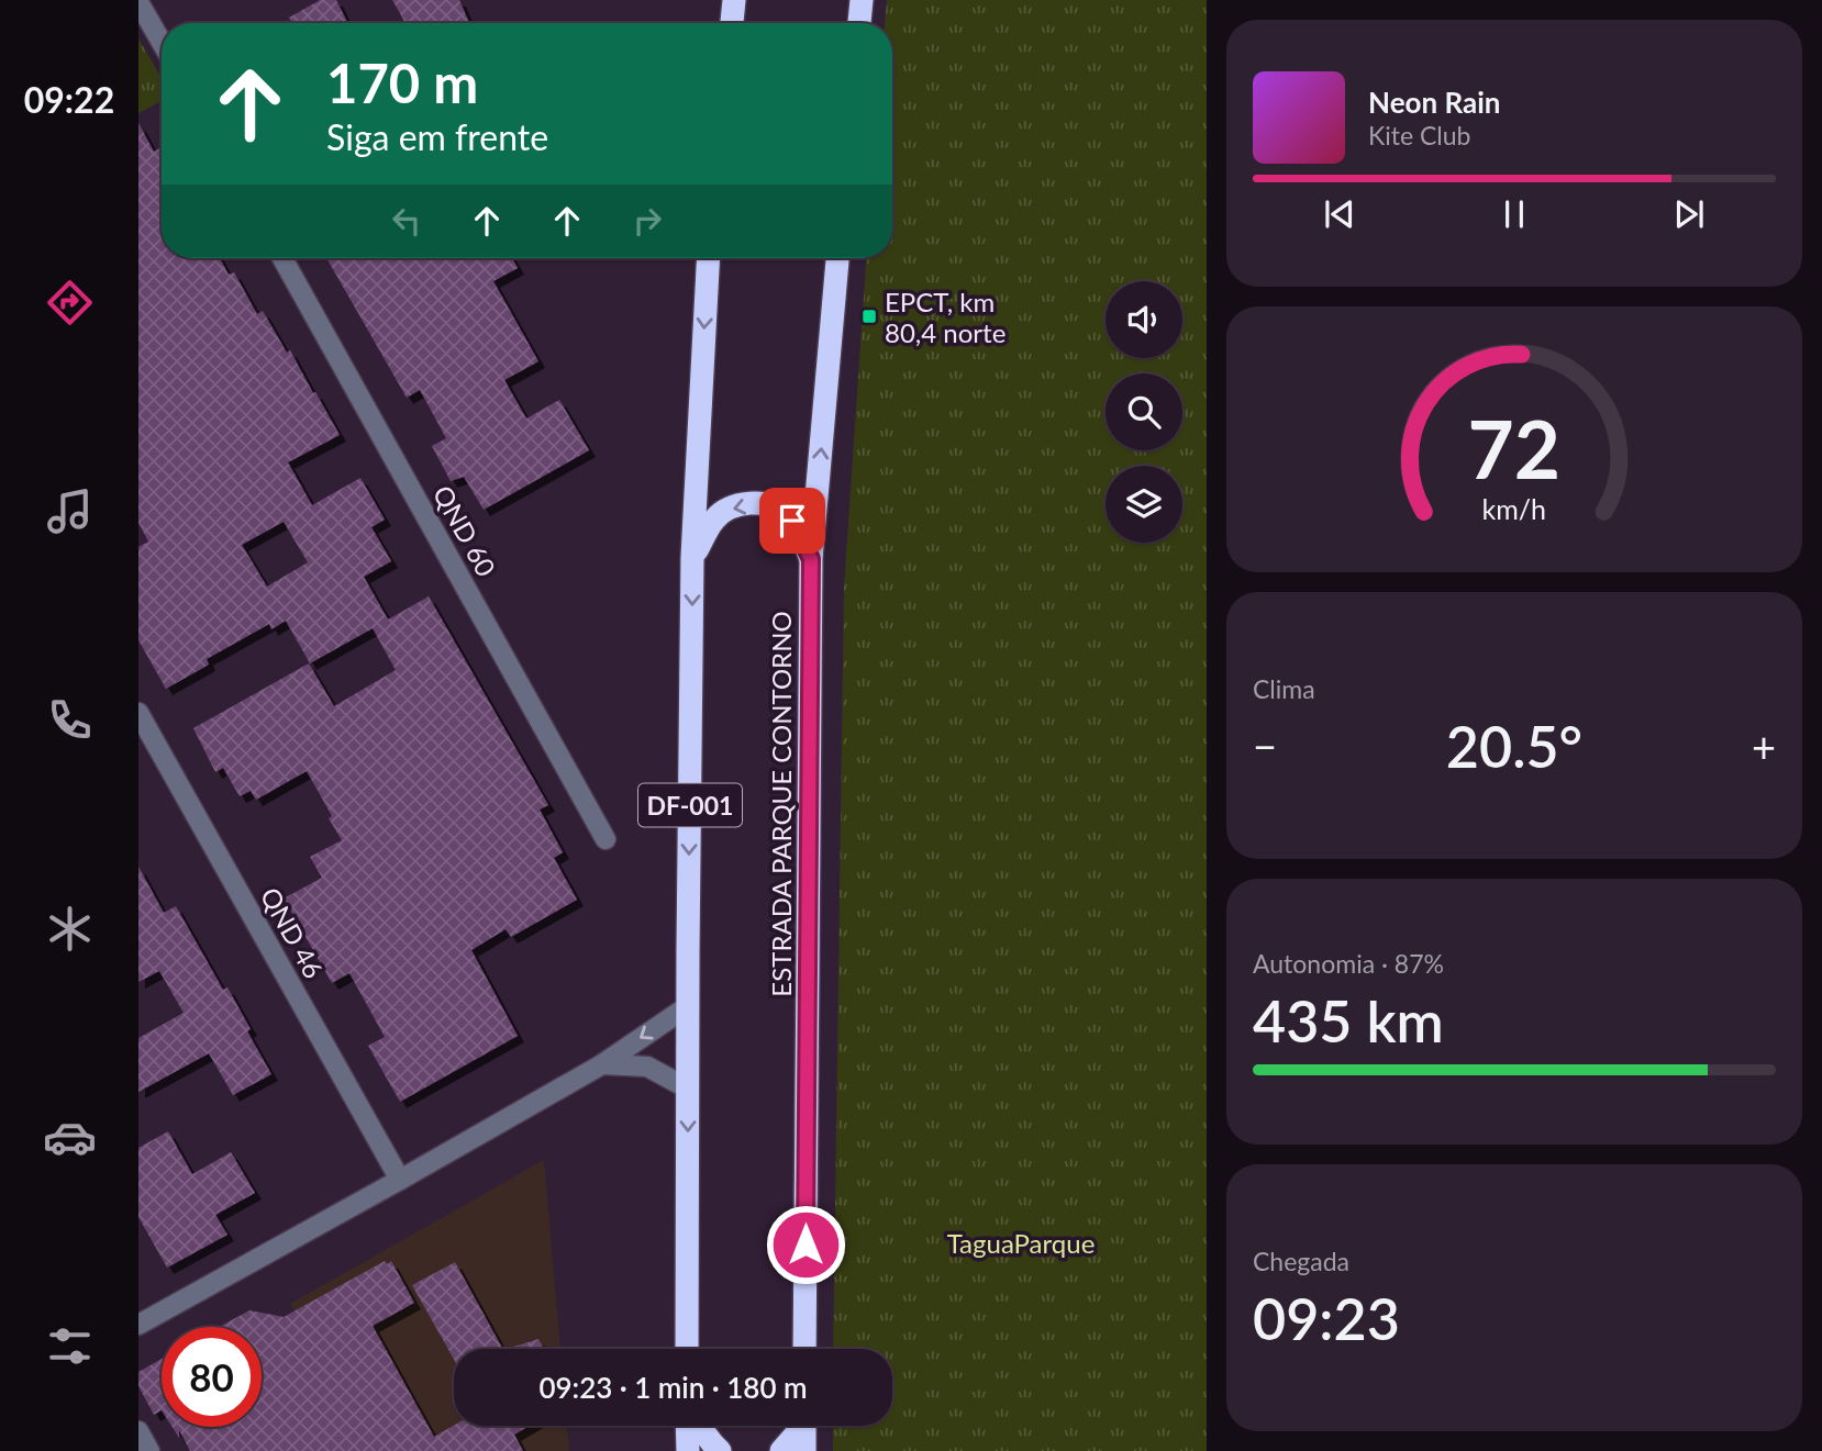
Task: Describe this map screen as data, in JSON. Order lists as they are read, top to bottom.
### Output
{
  "streets": {
    "highway": ["ESTRADA PARQUE CONTORNO", "DF-001"],
    "street": ["QND 60", "QND 46"]
  },
  "parks": ["TaguaParque"],
  "places": {
    "transit": ["EPCT, km 80,4 norte"]
  },
  "page": {
    "tabs": "09:22",
    "turn": ["170 m", "Siga em frente"],
    "song": ["Neon Rain", "Kite Club"],
    "tile": [
      "Clima",
      ["Autonomia · 87%", "435 km"],
      ["Chegada", "09:23"]
    ],
    "heat": ["−", "20.5°", "+"],
    "limit": "80",
    "trip": "09:23 · 1 min · 180 m",
    "gauge": ["72", "km/h"]
  }
}
